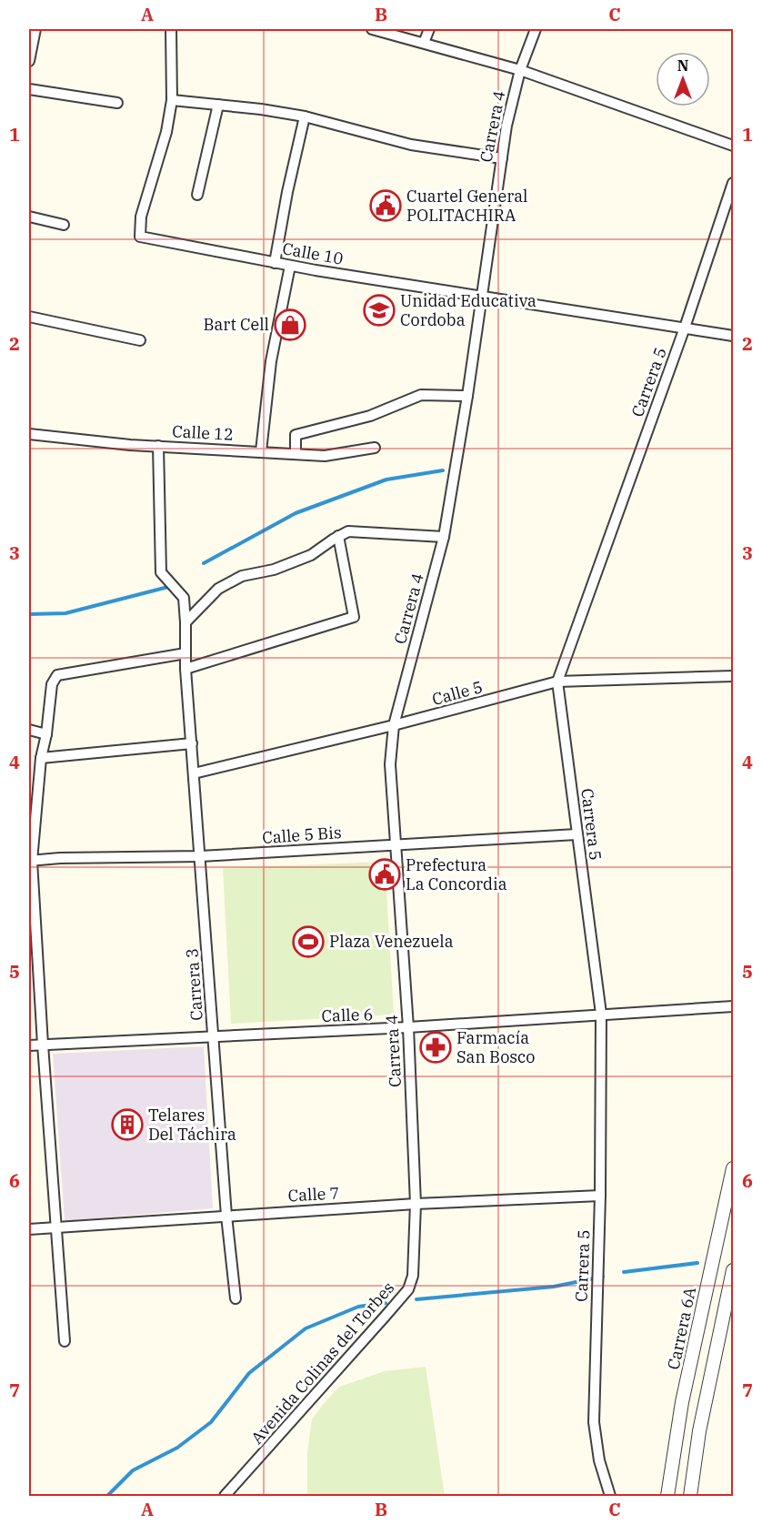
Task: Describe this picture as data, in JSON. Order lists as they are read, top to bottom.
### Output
{
  "streets": {
    "street": [
      "Carrera 4",
      "Calle 10",
      "Carrera 5",
      "Calle 12",
      "Calle 5",
      "Calle 5 Bis",
      "Carrera 3",
      "Calle 6",
      "Calle 7",
      "Carrera 6A",
      "Avenida Colinas del Torbes"
    ]
  },
  "crossings": [
    ["Carrera 4", "Calle 10"],
    ["Carrera 4", "Calle 5"],
    ["Carrera 4", "Calle 5 Bis"],
    ["Carrera 4", "Calle 6"],
    ["Carrera 4", "Calle 7"],
    ["Carrera 4", "Avenida Colinas del Torbes"],
    ["Calle 10", "Carrera 5"],
    ["Carrera 5", "Calle 5"],
    ["Carrera 5", "Calle 5 Bis"],
    ["Carrera 5", "Calle 6"],
    ["Carrera 5", "Calle 7"],
    ["Calle 12", "Carrera 3"],
    ["Calle 5", "Carrera 3"],
    ["Calle 5 Bis", "Carrera 3"],
    ["Carrera 3", "Calle 6"],
    ["Carrera 3", "Calle 7"],
    ["Calle 7", "Avenida Colinas del Torbes"]
  ],
  "places": {
    "public building": ["Cuartel General POLITACHIRA", "Prefectura La Concordia"],
    "school or university": ["Unidad Educativa Cordoba"],
    "shop": ["Bart Cell"],
    "sports": ["Plaza Venezuela"],
    "pharmacy": ["Farmacía San Bosco"],
    "building": ["Telares Del Táchira"]
  },
  "north": "top",
  "grid": {
    "columns": ["A", "B", "C"],
    "rows": [
      "1",
      "2",
      "3",
      "4",
      "5",
      "6",
      "7"
    ]
  }
}
